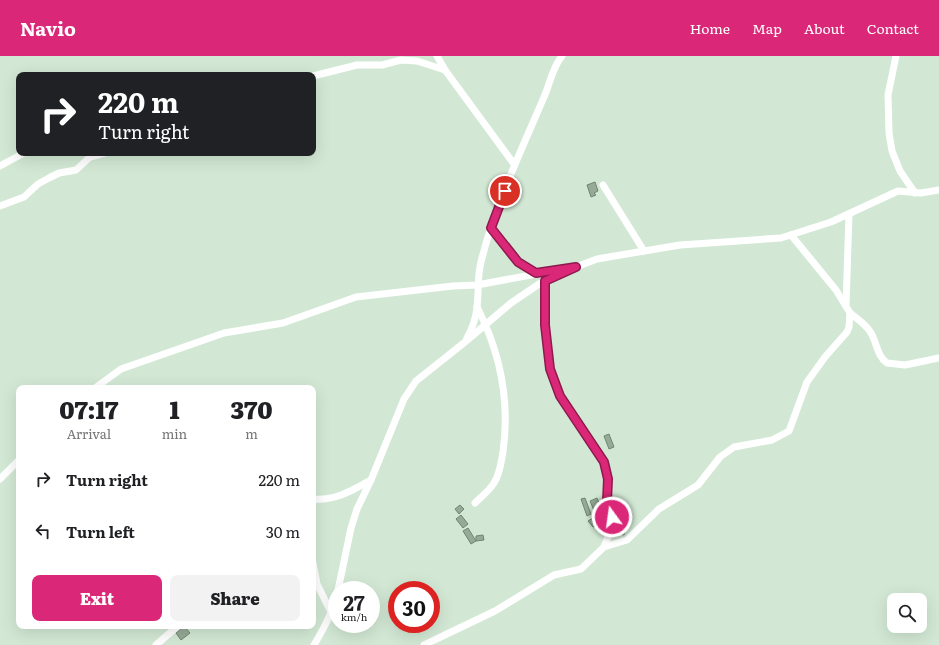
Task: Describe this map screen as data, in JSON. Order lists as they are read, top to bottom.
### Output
{
  "page": {
    "header": "Navio",
    "nav": [
      "Home",
      "Map",
      "About",
      "Contact"
    ],
    "turn": ["220 m", "Turn right"],
    "eta": [
      "07:17",
      "Arrival",
      "1",
      "min",
      "370",
      "m"
    ],
    "list": [
      {
        "name": "Turn right",
        "value": "220 m"
      },
      {
        "name": "Turn left",
        "value": "30 m"
      }
    ],
    "buttons": ["Exit", "Share"],
    "speed": "27 km/h",
    "limit": "30"
  }
}
